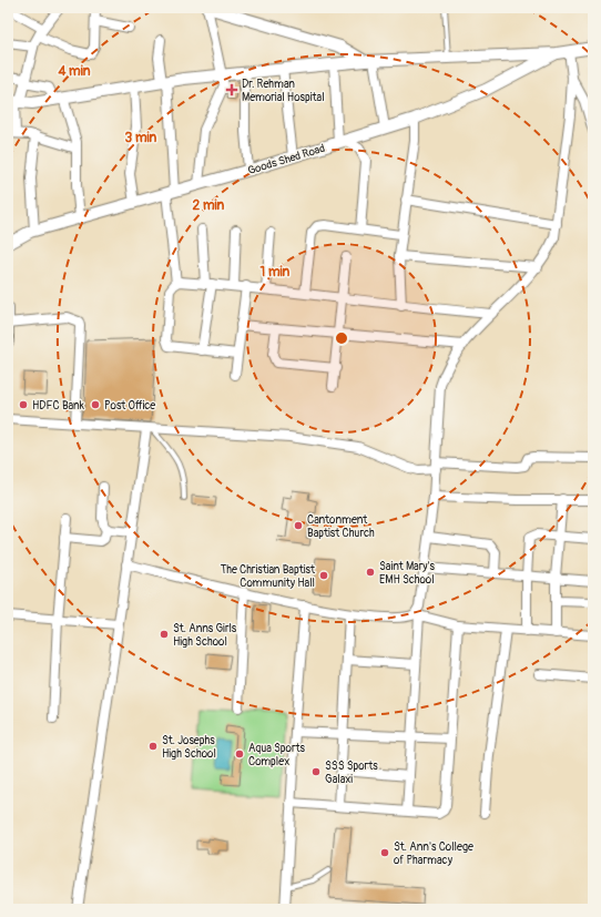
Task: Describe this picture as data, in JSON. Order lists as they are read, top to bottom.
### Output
{
  "streets": {
    "street": ["Goods Shed Road"]
  },
  "places": {
    "health": ["Dr. Rehman Memorial Hospital"],
    "other": [
      "HDFC Bank",
      "Post Office",
      "Cantonment Baptist Church",
      "Saint Mary's EMH School",
      "The Christian Baptist Community Hall",
      "St. Anns Girls High School",
      "St. Josephs High School",
      "Aqua Sports Complex",
      "SSS Sports Galaxi",
      "St. Ann's College of Pharmacy"
    ]
  },
  "rings": [
    "4 min",
    "3 min",
    "2 min",
    "1 min"
  ]
}
